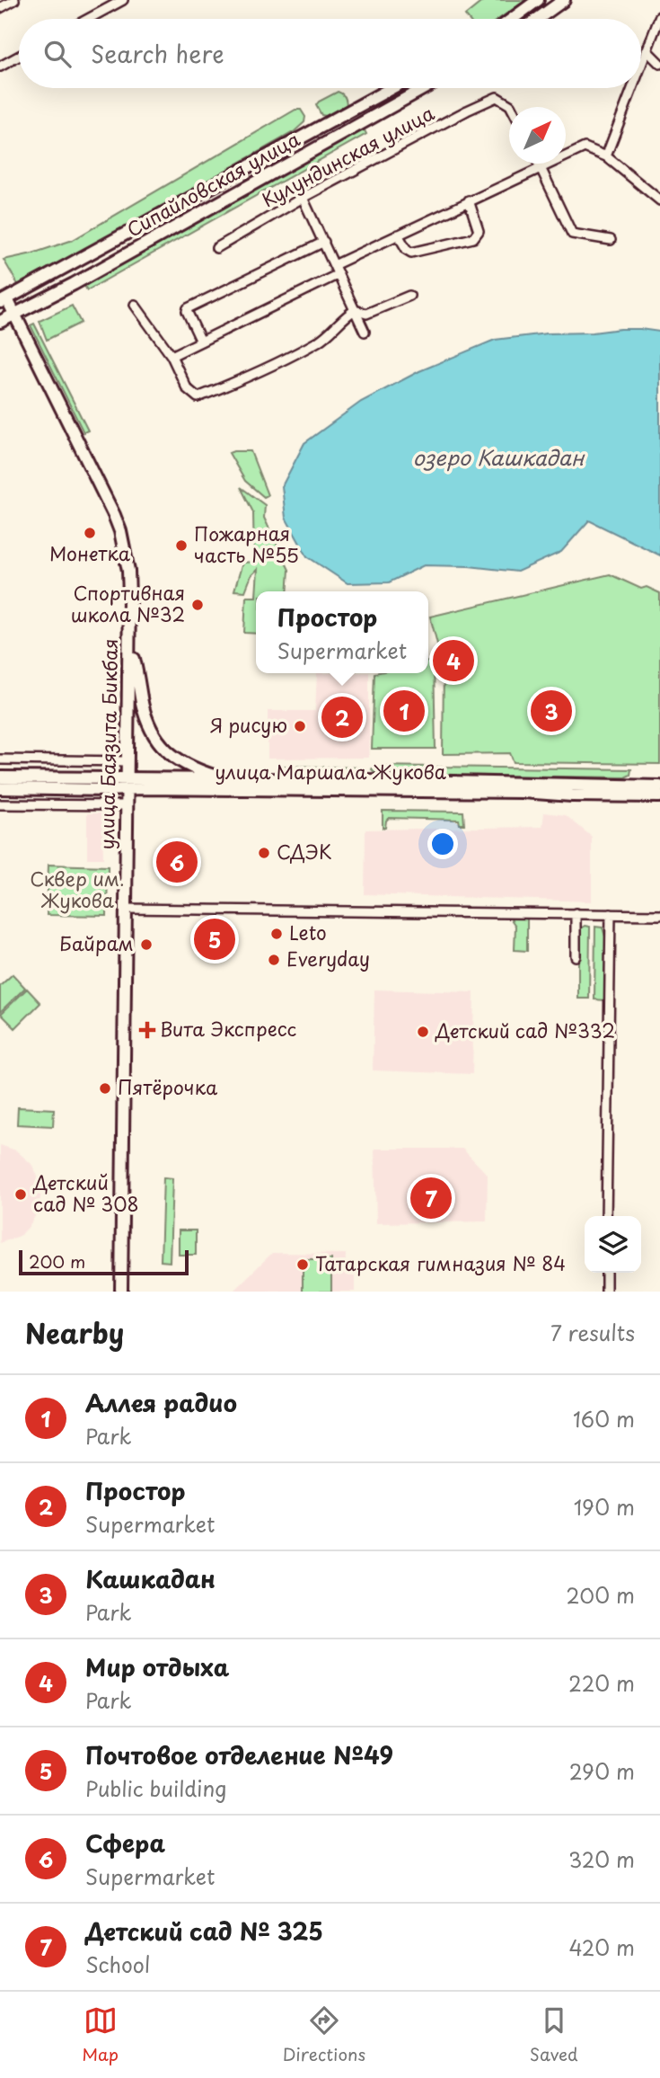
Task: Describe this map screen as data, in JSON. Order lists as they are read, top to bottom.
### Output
{
  "streets": {
    "main road": ["Сипайловская улица", "улица Баязита Бикбая", "улица Маршала Жукова"],
    "street": ["Кулундинская улица"]
  },
  "crossings": [
    ["Сипайловская улица", "улица Баязита Бикбая"],
    ["улица Баязита Бикбая", "улица Маршала Жукова"]
  ],
  "water": ["озеро Кашкадан"],
  "parks": ["Сквер им. Жукова"],
  "places": {
    "other": [
      "Монетка",
      "Пожарная часть №55",
      "Спортивная школа №32",
      "Я рисую",
      "СДЭК",
      "Leto",
      "Байрам",
      "Everyday",
      "Детский сад №332",
      "Пятёрочка",
      "Детский сад № 308",
      "Татарская гимназия № 84"
    ],
    "health": ["Вита Экспресс"]
  },
  "scale_bar": "200 m",
  "north": "top right",
  "page": {
    "search": "Search here",
    "popup": ["Простор", "Supermarket"],
    "pins": [
      "4",
      "1",
      "3",
      "2",
      "6",
      "5",
      "7"
    ],
    "scale": "200 m",
    "heading": ["Nearby", "7 results"],
    "list": [
      {
        "mark": "1",
        "name": "Аллея радио",
        "note": "Park",
        "value": "160 m"
      },
      {
        "mark": "2",
        "name": "Простор",
        "note": "Supermarket",
        "value": "190 m"
      },
      {
        "mark": "3",
        "name": "Кашкадан",
        "note": "Park",
        "value": "200 m"
      },
      {
        "mark": "4",
        "name": "Мир отдыха",
        "note": "Park",
        "value": "220 m"
      },
      {
        "mark": "5",
        "name": "Почтовое отделение №49",
        "note": "Public building",
        "value": "290 m"
      },
      {
        "mark": "6",
        "name": "Сфера",
        "note": "Supermarket",
        "value": "320 m"
      },
      {
        "mark": "7",
        "name": "Детский сад № 325",
        "note": "School",
        "value": "420 m"
      }
    ],
    "nav": ["Map", "Directions", "Saved"]
  }
}
